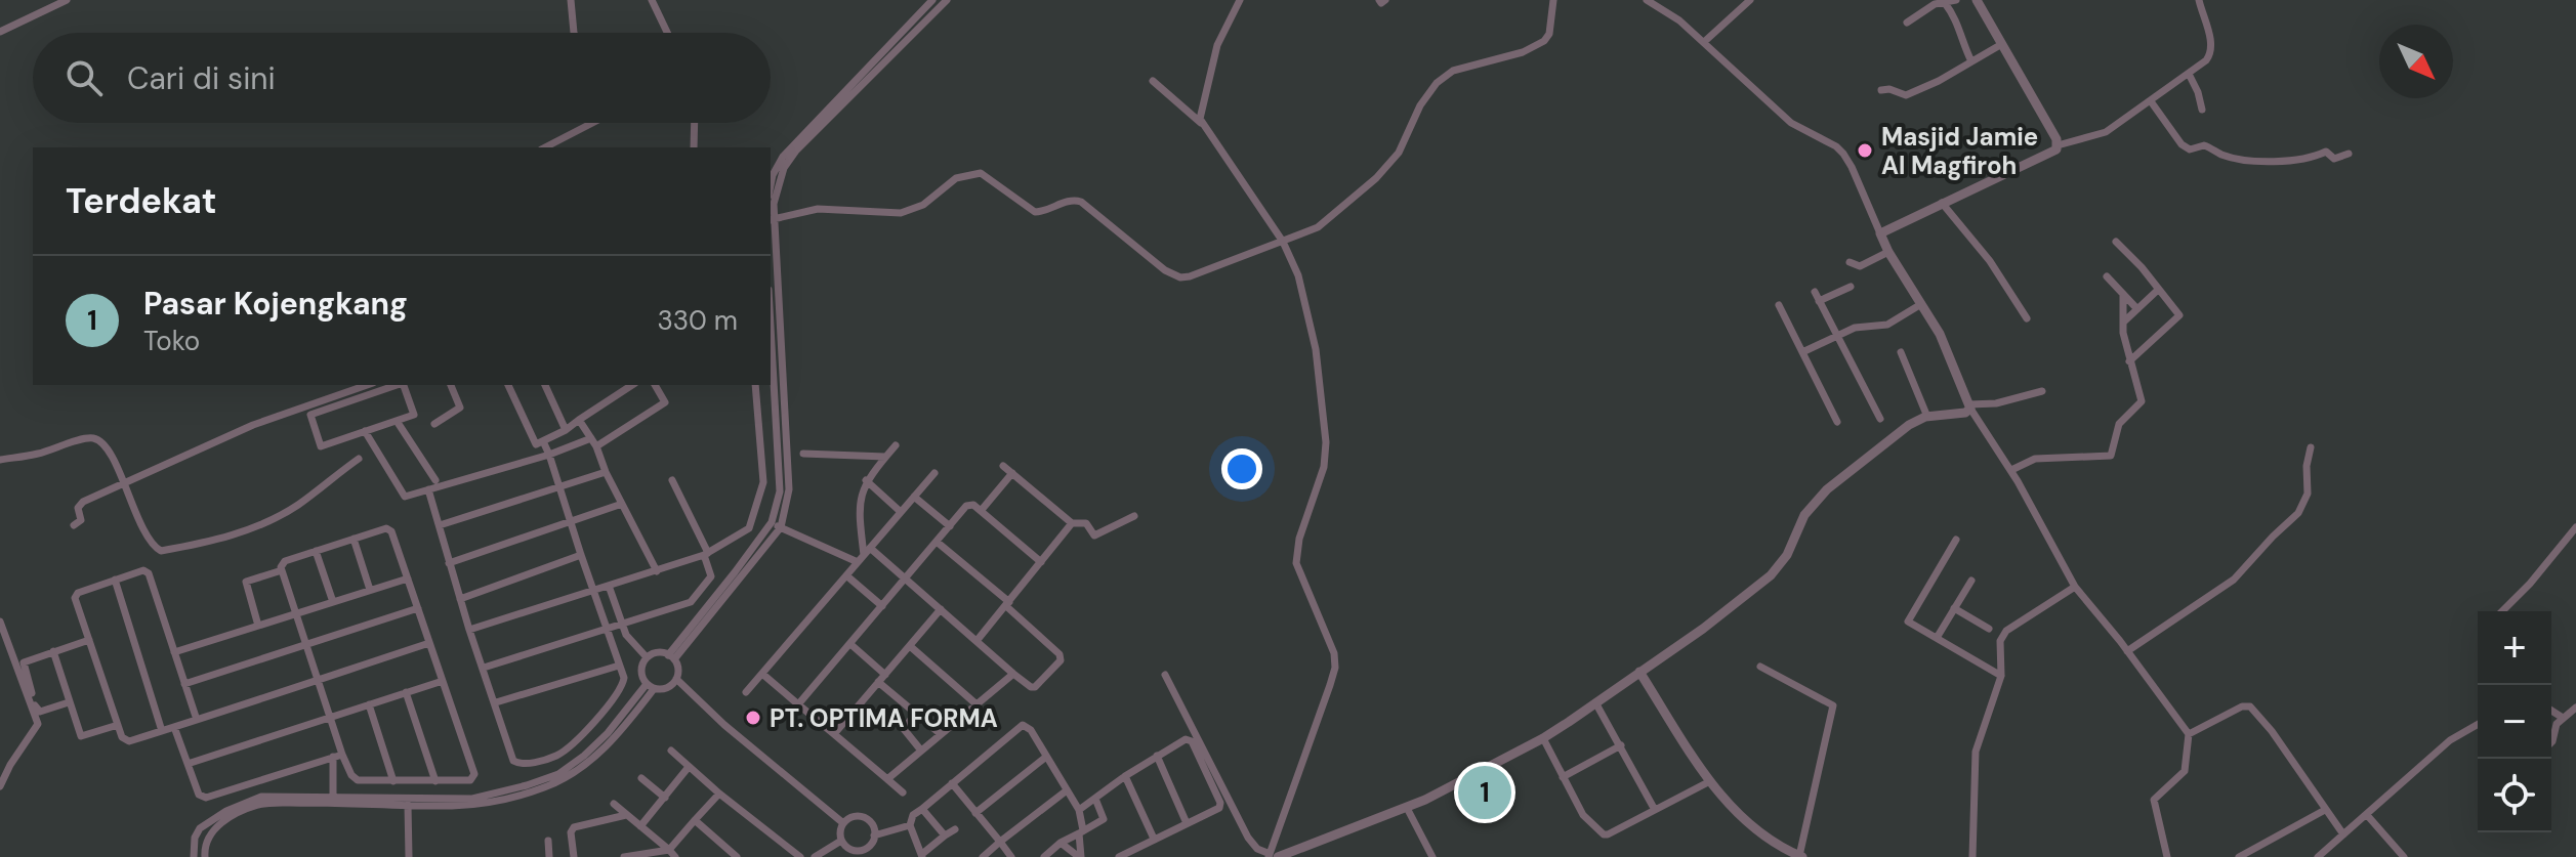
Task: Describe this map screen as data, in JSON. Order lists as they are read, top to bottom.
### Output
{
  "places": ["Masjid Jamie Al Magfiroh", "PT. OPTIMA FORMA"],
  "north": "bottom right",
  "page": {
    "search": "Cari di sini",
    "heading": "Terdekat",
    "list": [
      {
        "mark": "1",
        "name": "Pasar Kojengkang",
        "note": "Toko",
        "value": "330 m"
      }
    ],
    "map_buttons": ["+", "−"],
    "pins": "1"
  }
}
